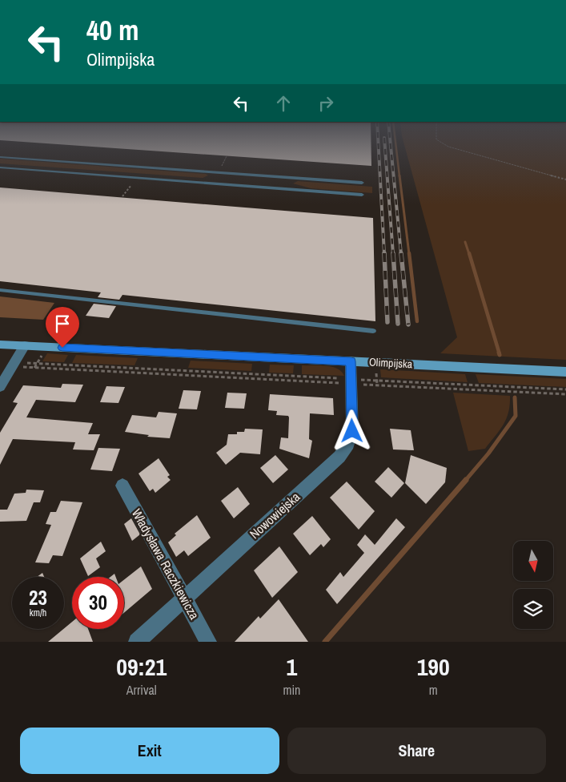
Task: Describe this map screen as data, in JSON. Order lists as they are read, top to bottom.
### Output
{
  "streets": {
    "street": ["Olimpijska", "Nowowiejska", "Władysława Raczkiewicza"]
  },
  "crossings": [
    ["Olimpijska", "Nowowiejska"],
    ["Nowowiejska", "Władysława Raczkiewicza"]
  ],
  "north": "bottom",
  "page": {
    "turn": ["40 m", "Olimpijska"],
    "speed": "23 km/h",
    "limit": "30",
    "eta": [
      "09:21",
      "Arrival",
      "1",
      "min",
      "190",
      "m"
    ],
    "buttons": ["Exit", "Share"]
  }
}
